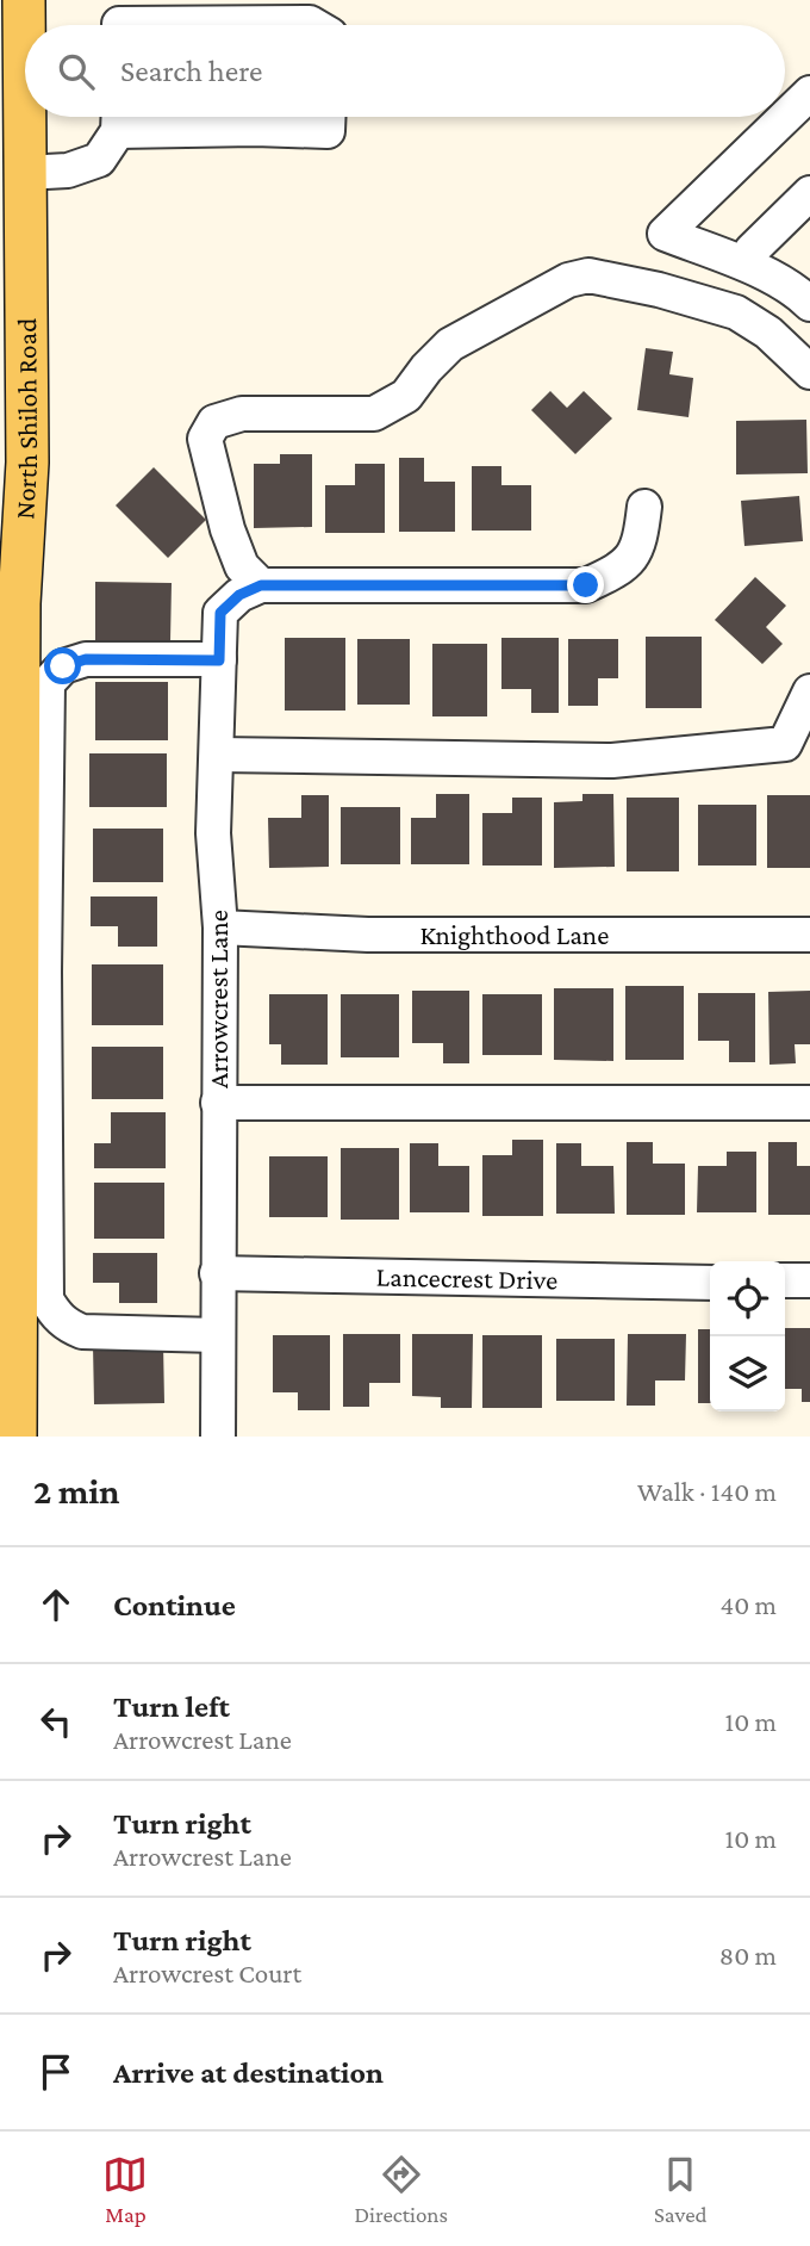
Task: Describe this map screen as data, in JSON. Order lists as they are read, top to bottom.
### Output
{
  "streets": {
    "main road": ["North Shiloh Road"],
    "street": ["Knighthood Lane", "Arrowcrest Lane", "Lancecrest Drive"]
  },
  "crossings": [
    ["Knighthood Lane", "Arrowcrest Lane"],
    ["Arrowcrest Lane", "Lancecrest Drive"]
  ],
  "page": {
    "search": "Search here",
    "heading": ["2 min", "Walk · 140 m"],
    "list": [
      ["Continue", "40 m"],
      ["Turn left", "Arrowcrest Lane", "10 m"],
      ["Turn right", "Arrowcrest Lane", "10 m"],
      ["Turn right", "Arrowcrest Court", "80 m"],
      "Arrive at destination"
    ],
    "nav": ["Map", "Directions", "Saved"]
  }
}
